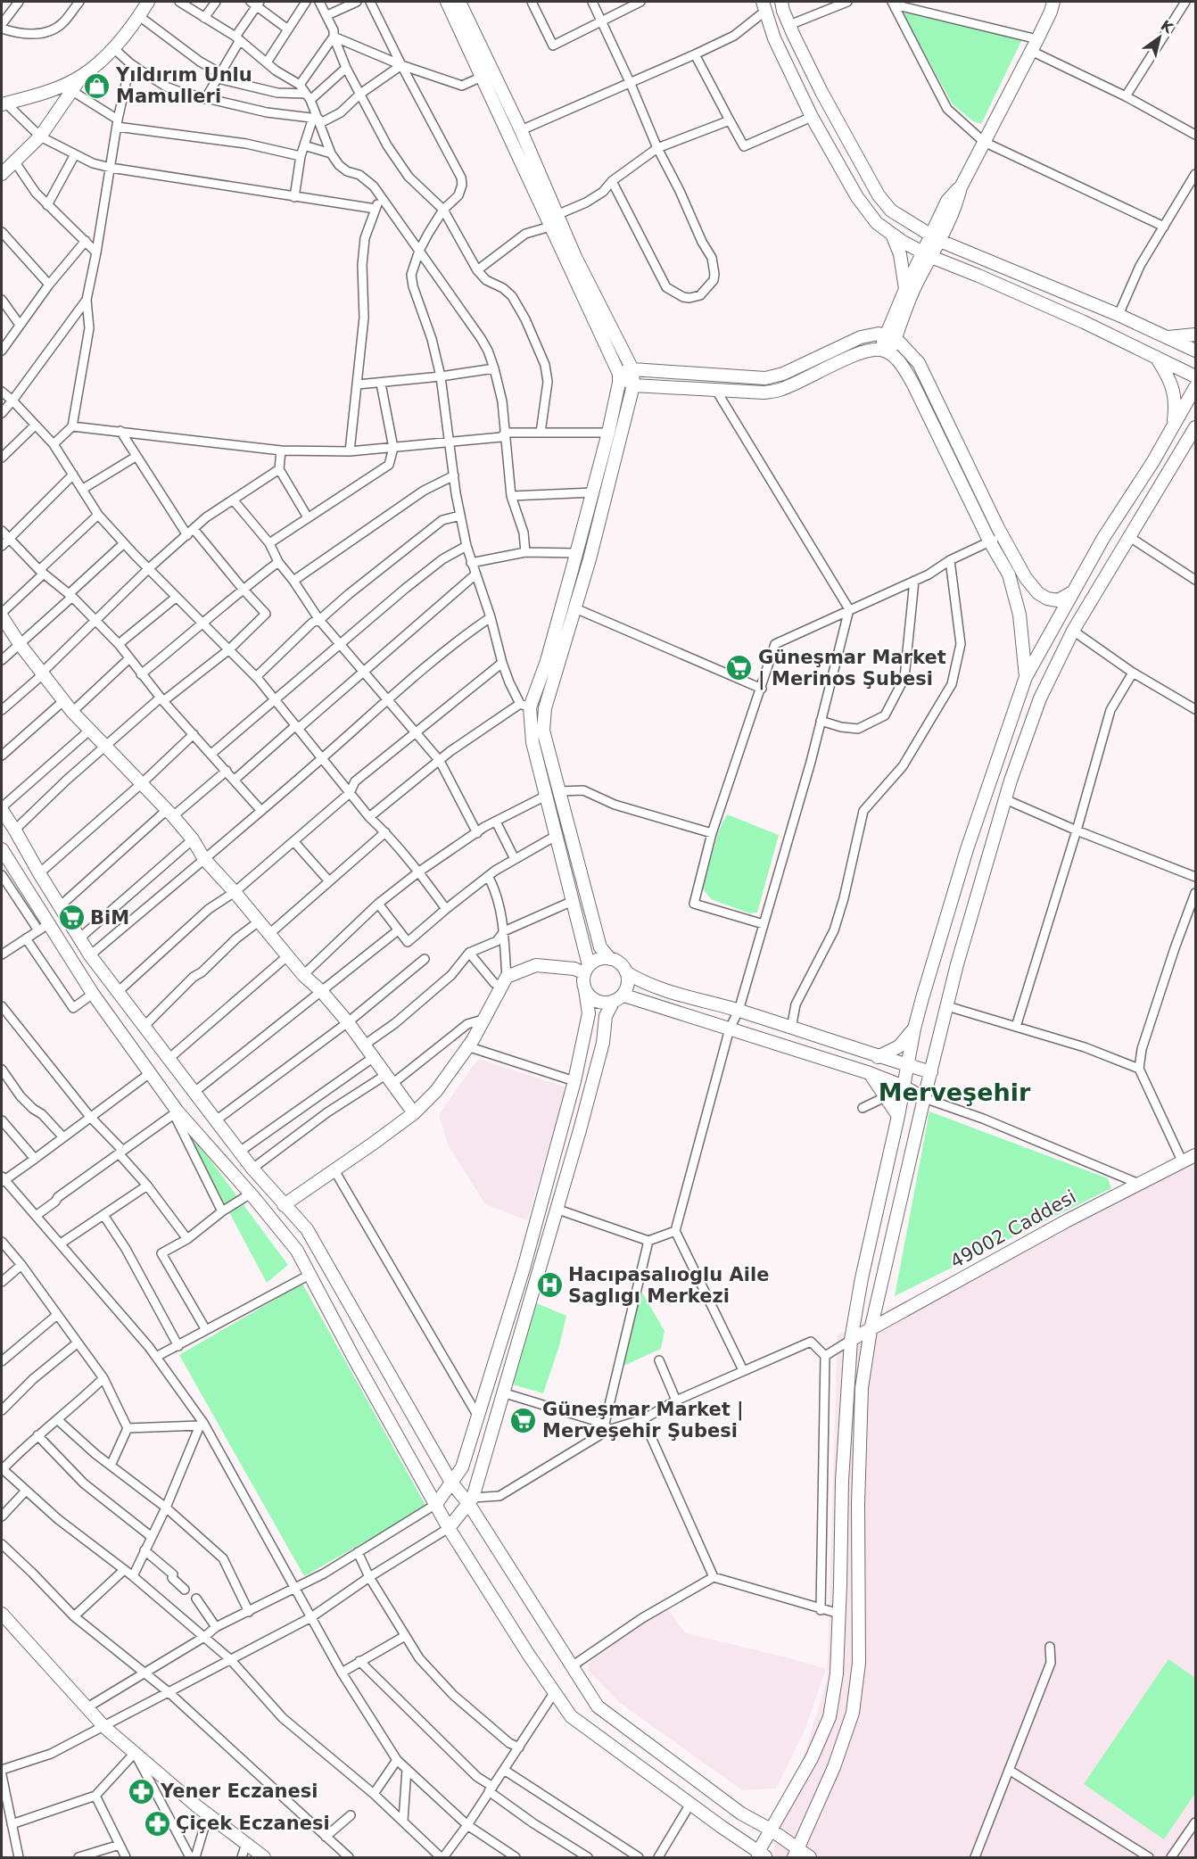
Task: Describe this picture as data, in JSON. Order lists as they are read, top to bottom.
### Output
{
  "streets": {
    "street": ["49002 Caddesi"]
  },
  "districts": ["Merveşehir"],
  "places": {
    "shop": ["Yıldırım Unlu Mamulleri"],
    "supermarket": ["Güneşmar Market | Merinos Şubesi", "BiM", "Güneşmar Market | Merveşehir Şubesi"],
    "hospital": ["Hacıpasalıoglu Aile Saglıgı Merkezi"],
    "pharmacy": ["Yener Eczanesi", "Çiçek Eczanesi"]
  },
  "north": "top right"
}
